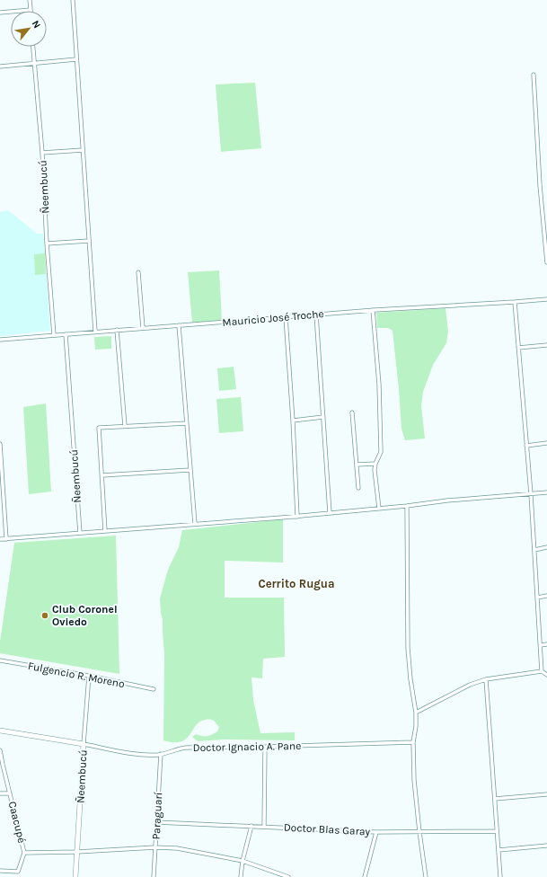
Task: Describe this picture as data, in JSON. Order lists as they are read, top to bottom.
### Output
{
  "streets": {
    "street": [
      "Ñeembucú",
      "Mauricio José Troche",
      "Fulgencio R. Moreno",
      "Doctor Ignacio A. Pane",
      "Paraguarí",
      "Caacupé",
      "Doctor Blas Garay"
    ]
  },
  "crossings": [
    ["Ñeembucú", "Mauricio José Troche"],
    ["Ñeembucú", "Fulgencio R. Moreno"],
    ["Ñeembucú", "Doctor Ignacio A. Pane"],
    ["Doctor Ignacio A. Pane", "Paraguarí"],
    ["Paraguarí", "Doctor Blas Garay"]
  ],
  "districts": ["Cerrito Rugua"],
  "places": ["Club Coronel Oviedo"],
  "north": "top right"
}
